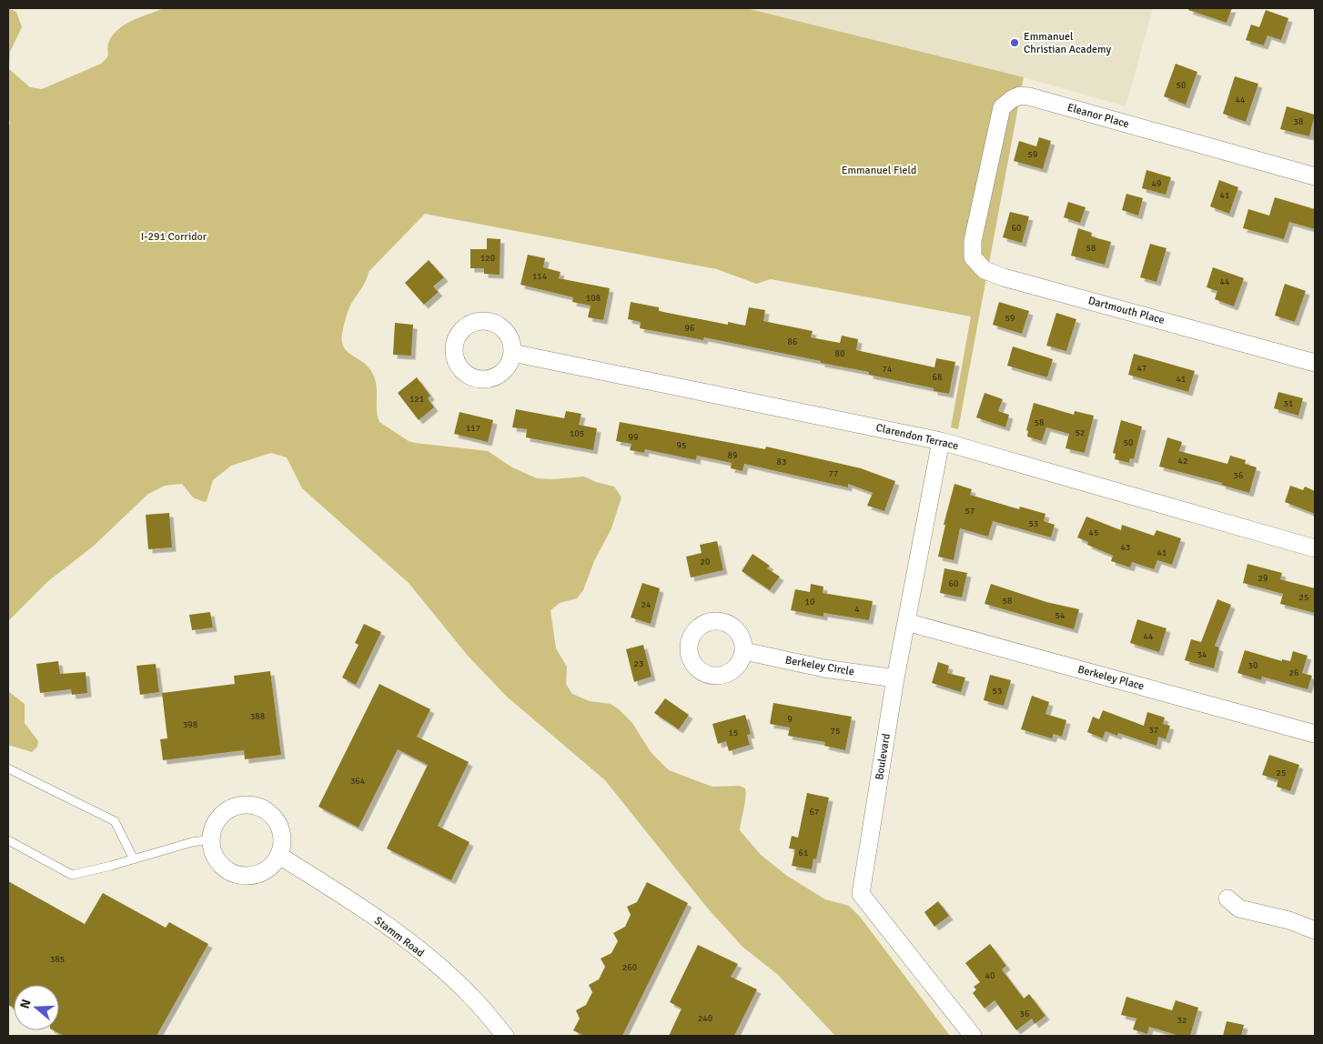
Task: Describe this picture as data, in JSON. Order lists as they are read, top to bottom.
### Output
{
  "streets": {
    "street": [
      "Eleanor Place",
      "Dartmouth Place",
      "Clarendon Terrace",
      "Berkeley Circle",
      "Berkeley Place",
      "Boulevard",
      "Stamm Road"
    ]
  },
  "crossings": [
    ["Eleanor Place", "Dartmouth Place"],
    ["Clarendon Terrace", "Boulevard"],
    ["Berkeley Circle", "Boulevard"],
    ["Berkeley Place", "Boulevard"]
  ],
  "parks": ["Emmanuel Field", "I-291 Corridor"],
  "places": ["Emmanuel Christian Academy"],
  "house_numbers": [
    "50",
    "44",
    "38",
    "59",
    "49",
    "41",
    "60",
    "58",
    "120",
    "114",
    "44",
    "108",
    "59",
    "96",
    "86",
    "80",
    "47",
    "74",
    "68",
    "41",
    "121",
    "31",
    "58",
    "117",
    "52",
    "105",
    "99",
    "50",
    "95",
    "89",
    "42",
    "83",
    "77",
    "36",
    "57",
    "53",
    "45",
    "43",
    "41",
    "20",
    "29",
    "60",
    "25",
    "58",
    "10",
    "24",
    "4",
    "54",
    "44",
    "34",
    "23",
    "30",
    "26",
    "53",
    "388",
    "9",
    "398",
    "37",
    "75",
    "15",
    "25",
    "364",
    "67",
    "61",
    "385",
    "260",
    "40",
    "36",
    "240",
    "32"
  ],
  "north": "left"
}
